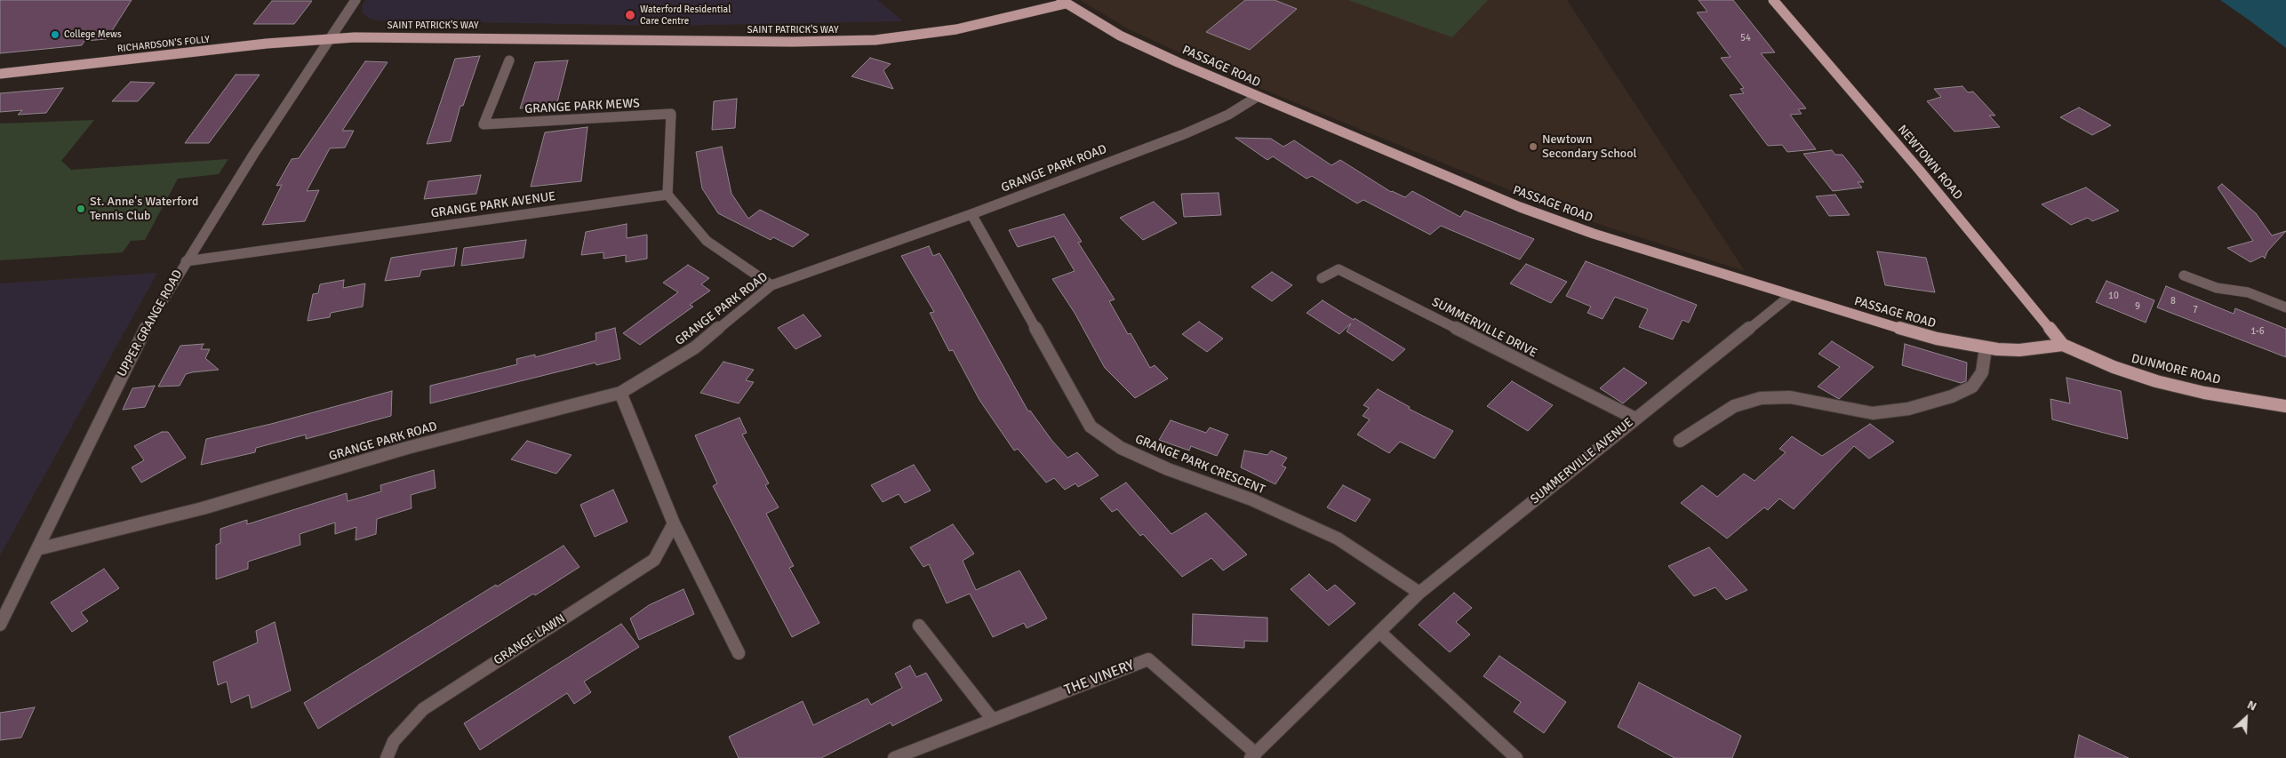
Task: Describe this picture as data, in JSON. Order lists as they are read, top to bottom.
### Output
{
  "streets": {
    "main road": [
      "SAINT PATRICK'S WAY",
      "RICHARDSON'S FOLLY",
      "PASSAGE ROAD",
      "NEWTOWN ROAD",
      "DUNMORE ROAD"
    ],
    "street": [
      "GRANGE PARK MEWS",
      "GRANGE PARK ROAD",
      "GRANGE PARK AVENUE",
      "UPPER GRANGE ROAD",
      "SUMMERVILLE DRIVE",
      "SUMMERVILLE AVENUE",
      "GRANGE PARK CRESCENT",
      "GRANGE LAWN",
      "THE VINERY"
    ]
  },
  "crossings": [
    ["SAINT PATRICK'S WAY", "RICHARDSON'S FOLLY"],
    ["SAINT PATRICK'S WAY", "PASSAGE ROAD"],
    ["SAINT PATRICK'S WAY", "UPPER GRANGE ROAD"],
    ["RICHARDSON'S FOLLY", "UPPER GRANGE ROAD"],
    ["PASSAGE ROAD", "NEWTOWN ROAD"],
    ["PASSAGE ROAD", "GRANGE PARK ROAD"],
    ["PASSAGE ROAD", "DUNMORE ROAD"],
    ["PASSAGE ROAD", "SUMMERVILLE AVENUE"],
    ["GRANGE PARK MEWS", "GRANGE PARK AVENUE"],
    ["NEWTOWN ROAD", "DUNMORE ROAD"],
    ["GRANGE PARK ROAD", "UPPER GRANGE ROAD"],
    ["GRANGE PARK ROAD", "GRANGE PARK CRESCENT"],
    ["GRANGE PARK AVENUE", "UPPER GRANGE ROAD"],
    ["SUMMERVILLE DRIVE", "SUMMERVILLE AVENUE"],
    ["SUMMERVILLE AVENUE", "GRANGE PARK CRESCENT"],
    ["SUMMERVILLE AVENUE", "THE VINERY"]
  ],
  "places": [
    "Waterford Residential Care Centre",
    "College Mews",
    "Newtown Secondary School",
    "St. Anne's Waterford Tennis Club"
  ],
  "house_numbers": [
    "54",
    "10",
    "8",
    "9",
    "7",
    "1-6"
  ],
  "north": "top right"
}
